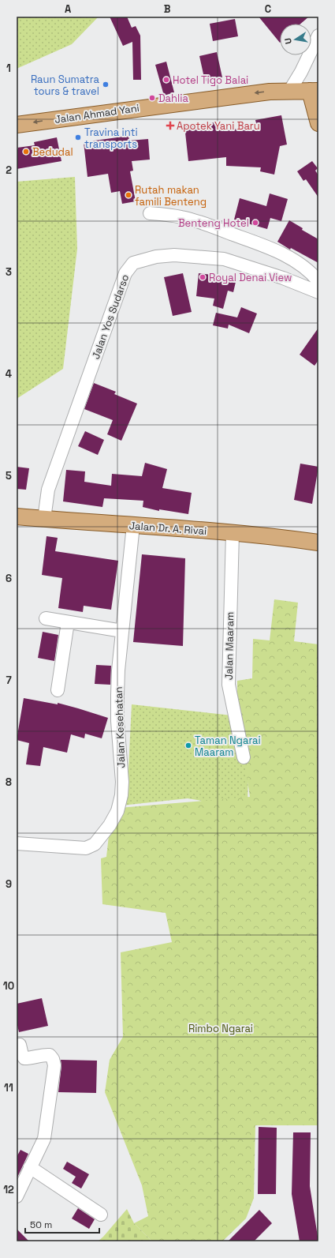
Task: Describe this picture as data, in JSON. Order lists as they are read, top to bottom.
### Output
{
  "streets": {
    "main road": ["Jalan Ahmad Yani", "Jalan Dr. A. Rivai"],
    "street": ["Jalan Yos Sudarso", "Jalan Maaram", "Jalan Kesehatan"]
  },
  "crossings": [
    ["Jalan Yos Sudarso", "Jalan Dr. A. Rivai"],
    ["Jalan Dr. A. Rivai", "Jalan Maaram"],
    ["Jalan Dr. A. Rivai", "Jalan Kesehatan"]
  ],
  "one_way": ["Jalan Ahmad Yani"],
  "parks": ["Rimbo Ngarai"],
  "places": {
    "other": [
      "Hotel Tigo Balai",
      "Raun Sumatra tours & travel",
      "Dahlia",
      "Travina inti transports",
      "Bedudal",
      "Rutah makan famili Benteng",
      "Benteng Hotel",
      "Royal Denai View",
      "Taman Ngarai Maaram"
    ],
    "health": ["Apotek Yani Baru"]
  },
  "scale_bar": "50 m",
  "north": "left",
  "grid": {
    "columns": ["A", "B", "C"],
    "rows": [
      "1",
      "2",
      "3",
      "4",
      "5",
      "6",
      "7",
      "8",
      "9",
      "10",
      "11",
      "12"
    ]
  }
}
